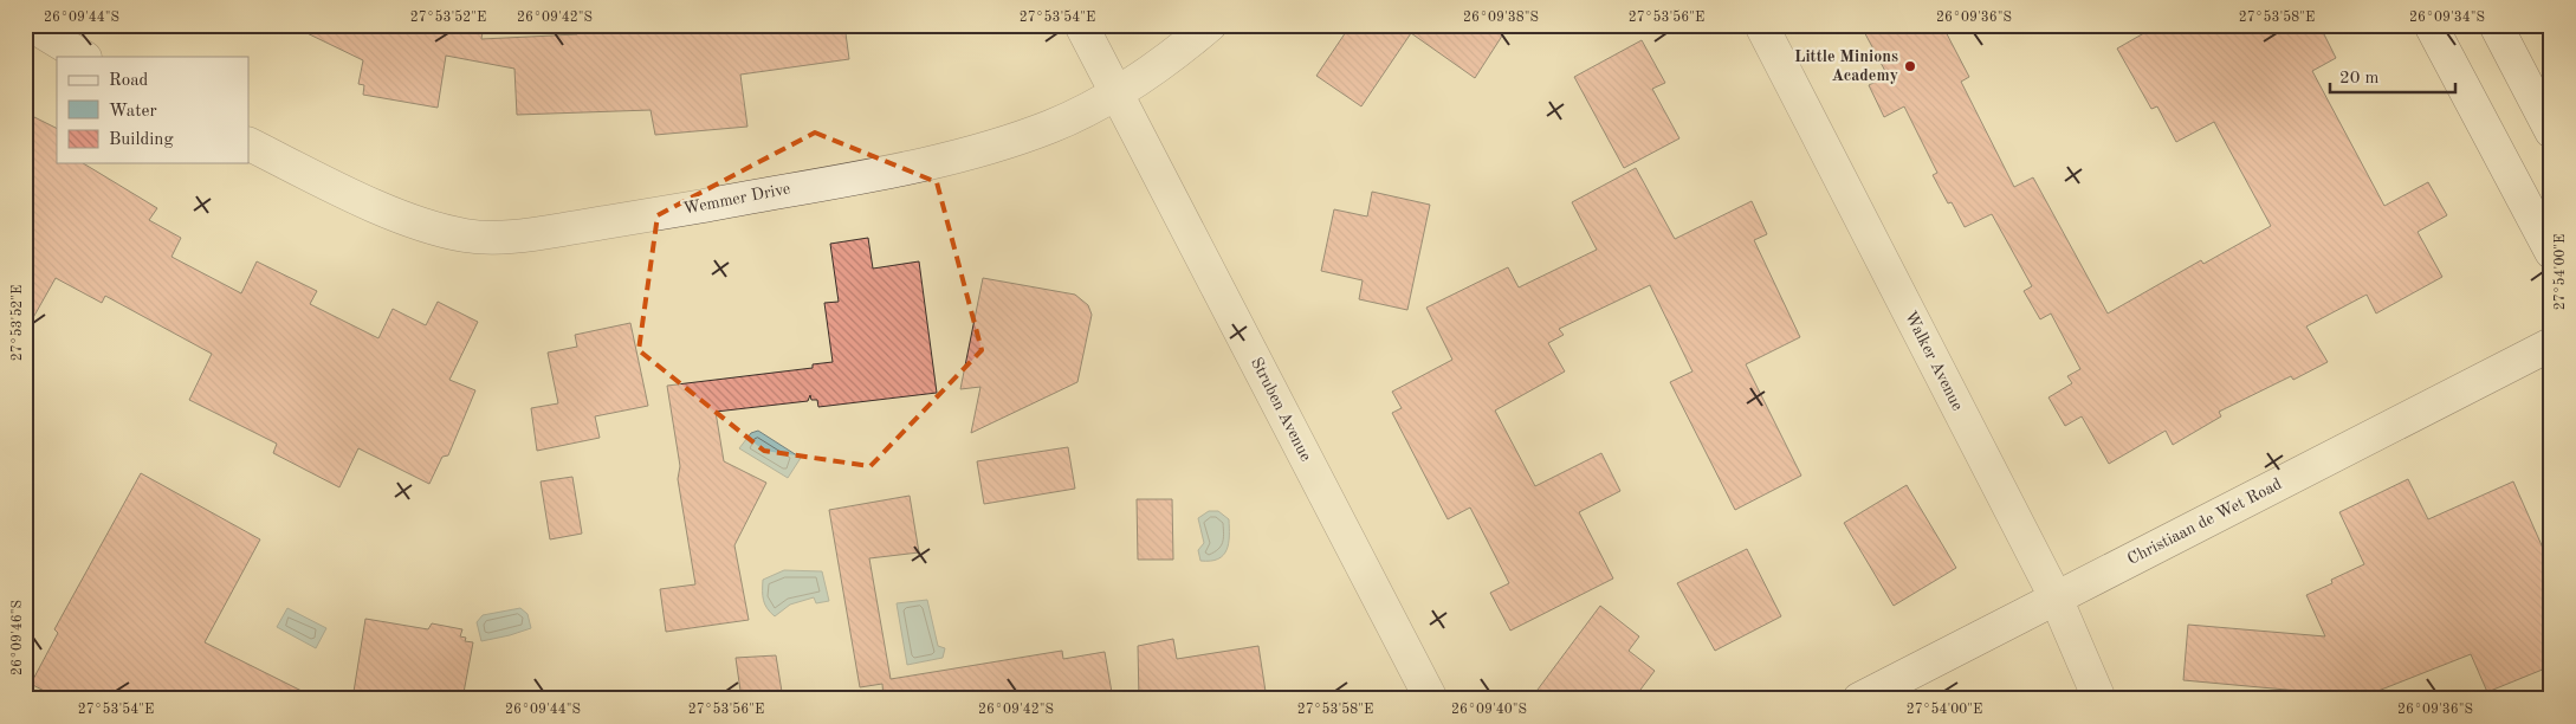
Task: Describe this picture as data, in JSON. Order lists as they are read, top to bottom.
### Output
{
  "streets": {
    "street": [
      "Wemmer Drive",
      "Walker Avenue",
      "Struben Avenue",
      "Christiaan de Wet Road"
    ]
  },
  "crossings": [
    ["Wemmer Drive", "Struben Avenue"],
    ["Walker Avenue", "Christiaan de Wet Road"]
  ],
  "places": ["Little Minions Academy"],
  "legend": ["Road", "Water", "Building"],
  "scale_bar": "20 m",
  "coordinates": [
    "26°09'44\"S",
    "27°53'52\"E",
    "26°09'42\"S",
    "27°53'54\"E",
    "26°09'38\"S",
    "27°53'56\"E",
    "26°09'36\"S",
    "27°53'58\"E",
    "26°09'34\"S",
    "27°54'00\"E",
    "26°09'46\"S",
    "26°09'40\"S"
  ]
}
